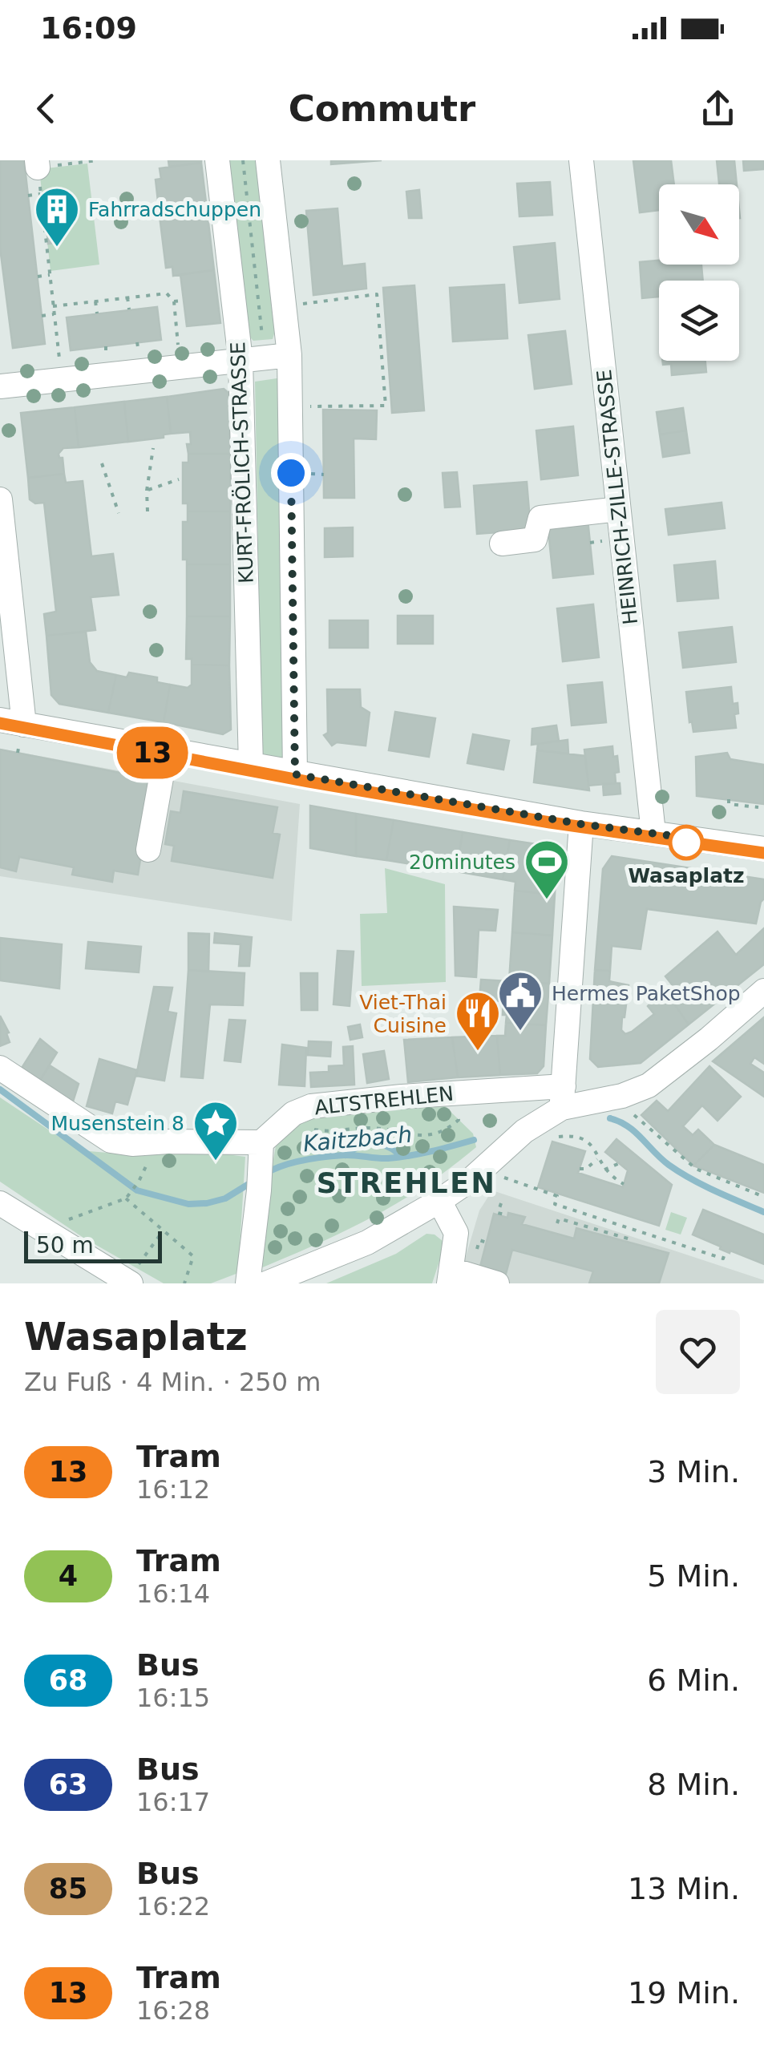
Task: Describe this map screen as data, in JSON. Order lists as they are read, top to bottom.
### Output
{
  "streets": {
    "street": ["KURT-FRÖLICH-STRASSE", "HEINRICH-ZILLE-STRASSE", "ALTSTREHLEN"]
  },
  "districts": ["STREHLEN"],
  "water": ["Kaitzbach"],
  "places": {
    "building": ["Fahrradschuppen"],
    "other": ["Wasaplatz"],
    "sports": ["20minutes"],
    "public building": ["Hermes PaketShop"],
    "restaurant": ["Viet-Thai Cuisine"],
    "place": ["Musenstein 8"]
  },
  "lines": ["tram line 13"],
  "scale_bar": "50 m",
  "north": "bottom right",
  "page": {
    "status": "16:09",
    "header": "Commutr",
    "on_map": "13",
    "scale": "50 m",
    "heading": ["Wasaplatz", "Zu Fuß · 4 Min. · 250 m"],
    "list": [
      {
        "mark": "13",
        "name": "Tram",
        "note": "16:12",
        "value": "3 Min."
      },
      {
        "mark": "4",
        "name": "Tram",
        "note": "16:14",
        "value": "5 Min."
      },
      {
        "mark": "68",
        "name": "Bus",
        "note": "16:15",
        "value": "6 Min."
      },
      {
        "mark": "63",
        "name": "Bus",
        "note": "16:17",
        "value": "8 Min."
      },
      {
        "mark": "85",
        "name": "Bus",
        "note": "16:22",
        "value": "13 Min."
      },
      {
        "mark": "13",
        "name": "Tram",
        "note": "16:28",
        "value": "19 Min."
      }
    ]
  }
}
